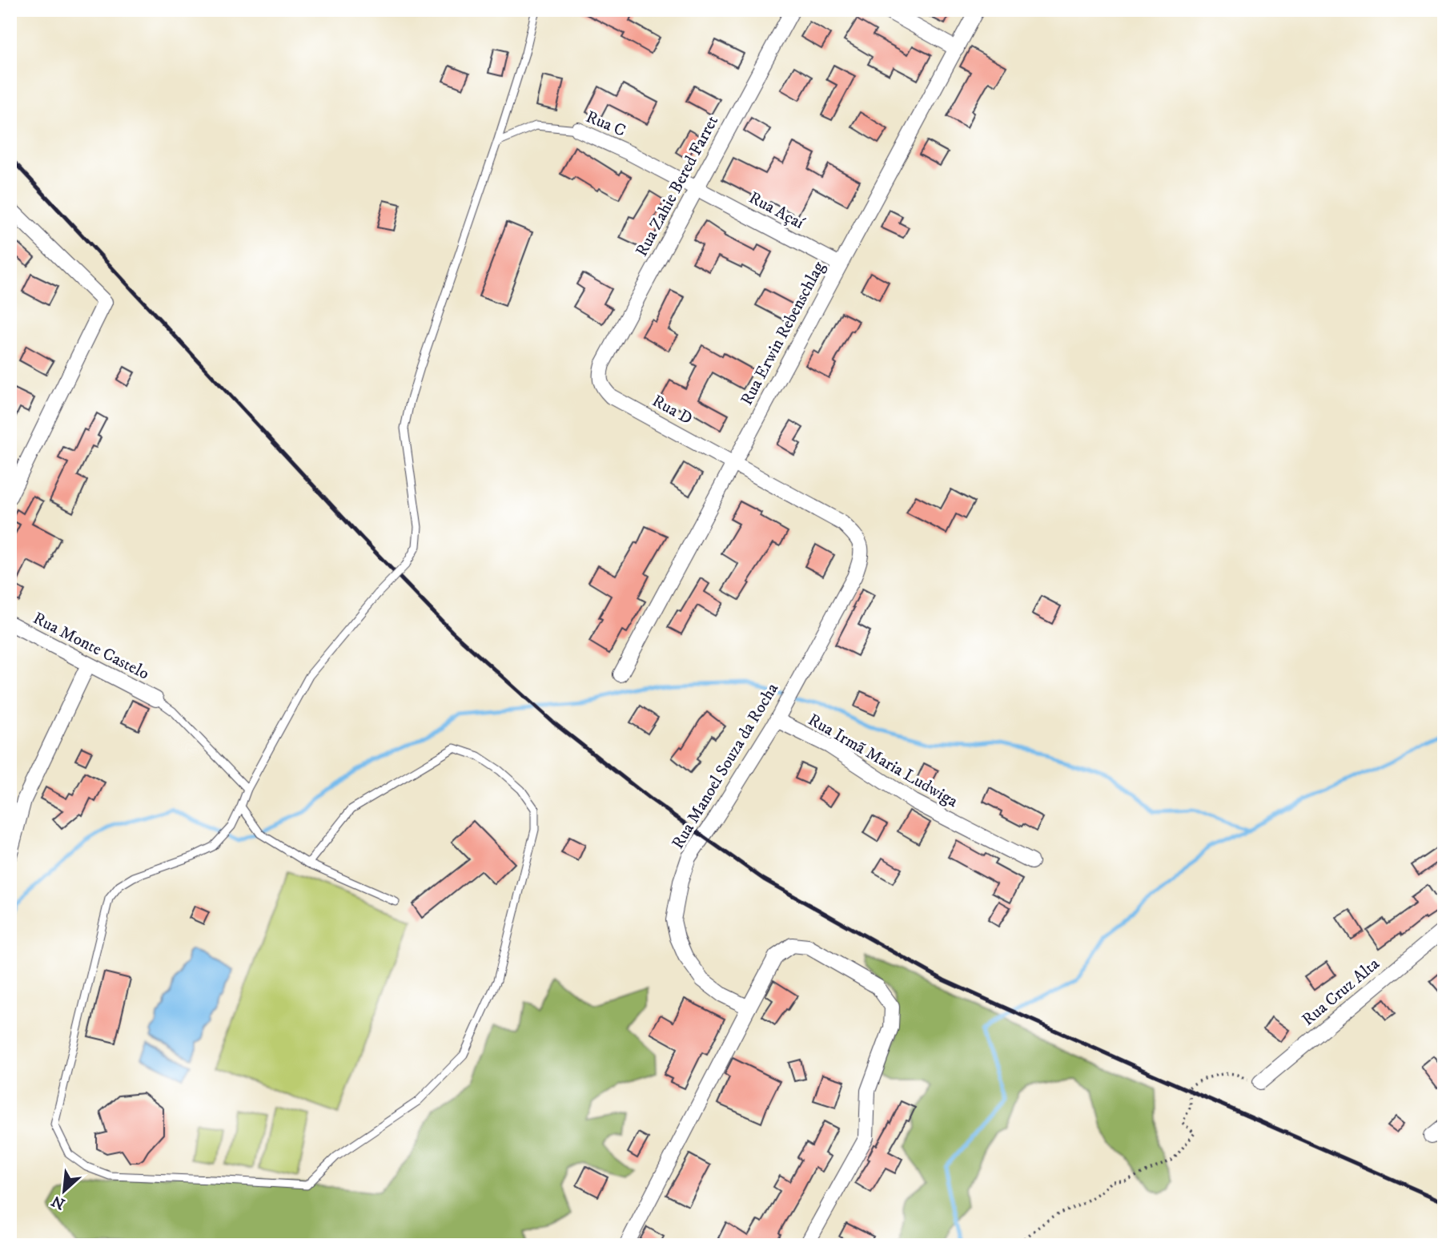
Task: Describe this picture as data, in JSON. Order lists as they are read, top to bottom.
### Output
{
  "streets": {
    "street": [
      "Rua C",
      "Rua Zahie Bered Farret",
      "Rua Açaí",
      "Rua Erwin Rebenschlag",
      "Rua D",
      "Rua Monte Castelo",
      "Rua Irmã Maria Ludwiga",
      "Rua Manoel Souza da Rocha",
      "Rua Cruz Alta"
    ]
  },
  "crossings": [
    ["Rua C", "Rua Zahie Bered Farret"],
    ["Rua C", "Rua Açaí"],
    ["Rua Zahie Bered Farret", "Rua Açaí"],
    ["Rua Zahie Bered Farret", "Rua D"],
    ["Rua Açaí", "Rua Erwin Rebenschlag"],
    ["Rua Erwin Rebenschlag", "Rua D"],
    ["Rua Erwin Rebenschlag", "Rua Manoel Souza da Rocha"],
    ["Rua D", "Rua Manoel Souza da Rocha"],
    ["Rua Irmã Maria Ludwiga", "Rua Manoel Souza da Rocha"]
  ],
  "north": "bottom left"
}
